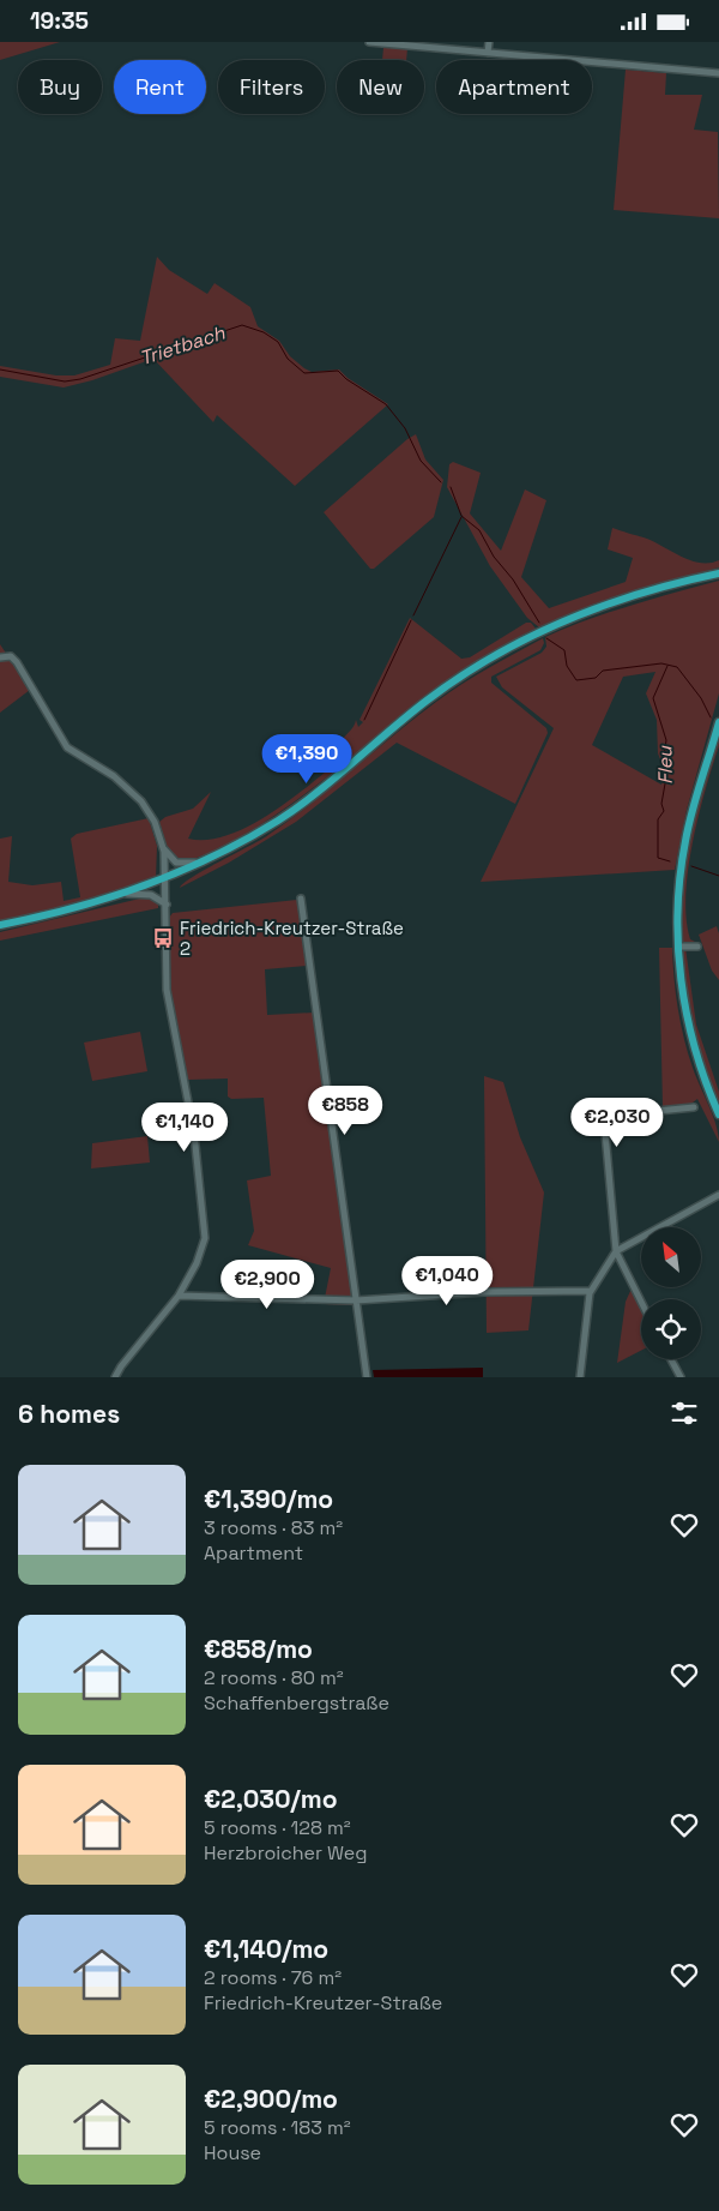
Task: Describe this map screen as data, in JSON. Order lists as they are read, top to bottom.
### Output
{
  "water": ["Trietbach", "Fleu"],
  "places": {
    "bus stop": ["Friedrich-Kreutzer-Straße 2"]
  },
  "north": "top left",
  "page": {
    "status": "19:35",
    "chip": [
      "Buy",
      "Rent",
      "Filters",
      "New",
      "Apartment"
    ],
    "price": [
      "€1,390",
      "€858",
      "€2,030",
      "€1,140",
      "€1,040",
      "€2,900"
    ],
    "heading": "6 homes",
    "list": [
      {
        "name": "€1,390/mo",
        "note": "3 rooms · 83 m² · Apartment"
      },
      {
        "name": "€858/mo",
        "note": "2 rooms · 80 m² · Schaffenbergstraße"
      },
      {
        "name": "€2,030/mo",
        "note": "5 rooms · 128 m² · Herzbroicher Weg"
      },
      {
        "name": "€1,140/mo",
        "note": "2 rooms · 76 m² · Friedrich-Kreutzer-Straße"
      },
      {
        "name": "€2,900/mo",
        "note": "5 rooms · 183 m² · House"
      }
    ]
  }
}
